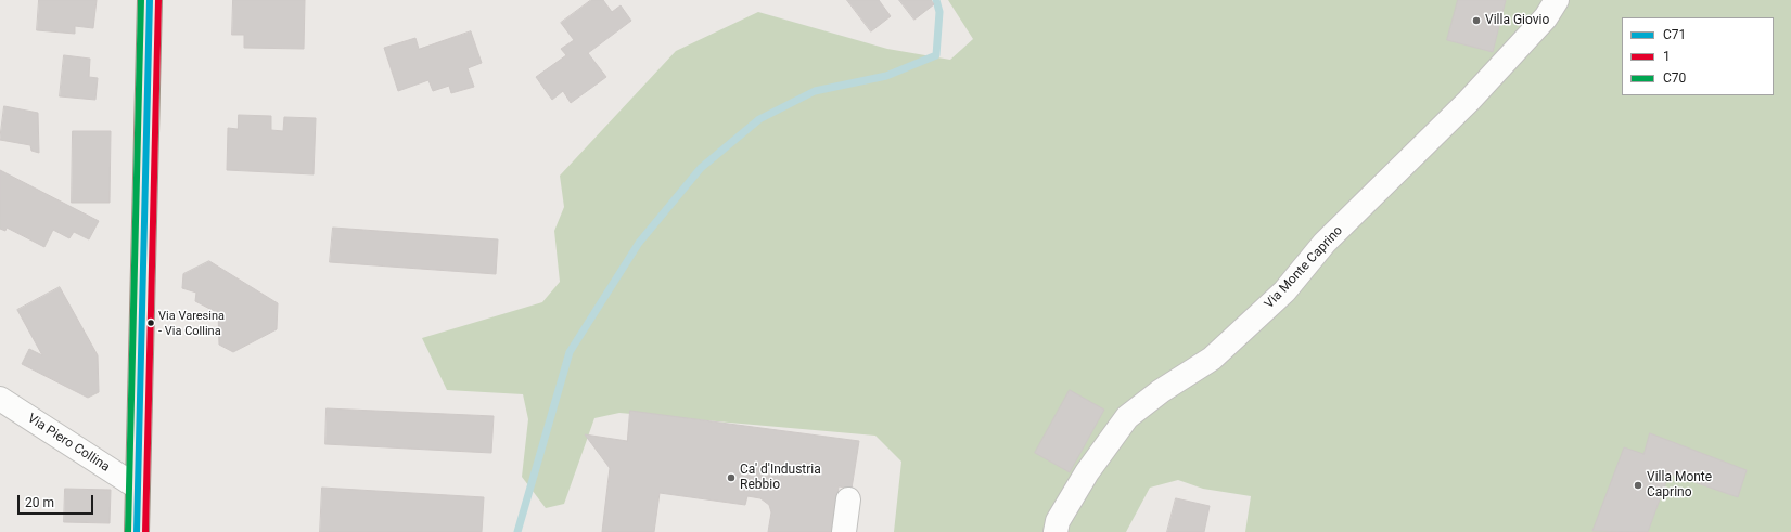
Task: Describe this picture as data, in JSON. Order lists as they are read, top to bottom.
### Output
{
  "streets": {
    "street": ["Via Monte Caprino", "Via Piero Collina"]
  },
  "places": [
    "Villa Giovio",
    "Via Varesina - Via Collina",
    "Ca' d'Industria Rebbio",
    "Villa Monte Caprino"
  ],
  "lines": ["transit line C71", "transit line 1", "transit line C70"],
  "legend": ["C71", "1", "C70"],
  "scale_bar": "20 m"
}
